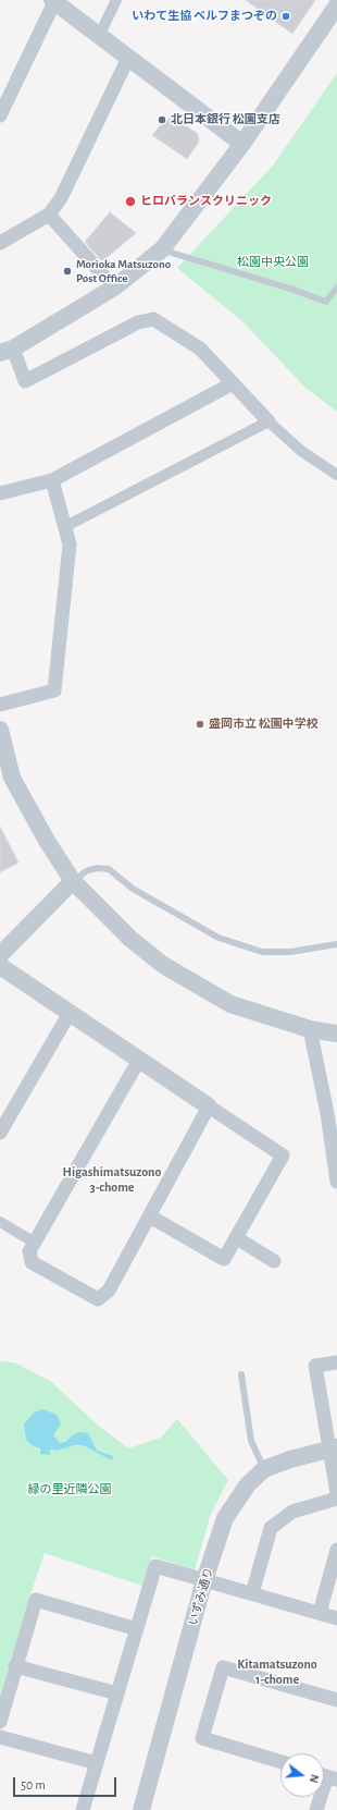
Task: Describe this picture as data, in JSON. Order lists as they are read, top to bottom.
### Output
{
  "streets": {
    "street": ["いずみ通り"]
  },
  "districts": ["Higashimatsuzono 3-chome", "Kitamatsuzono 1-chome"],
  "parks": ["松園中央公園", "緑の里近隣公園"],
  "places": [
    "いわて生協 ベルフまつぞの",
    "北日本銀行 松園支店",
    "ヒロバランスクリニック",
    "Morioka Matsuzono Post Office",
    "盛岡市立 松園中学校"
  ],
  "scale_bar": "50 m",
  "north": "right"
}
